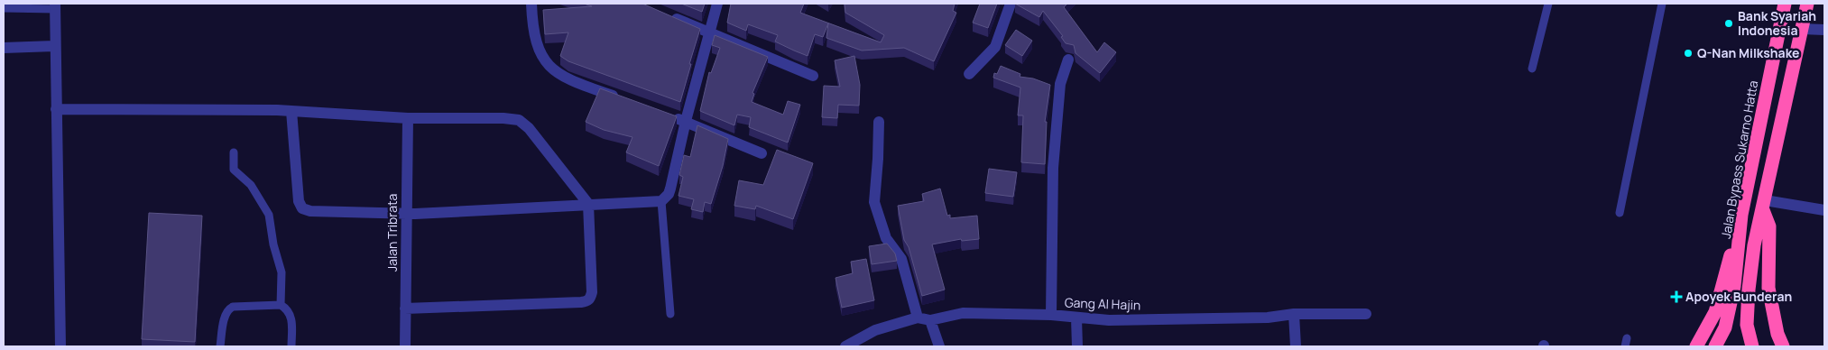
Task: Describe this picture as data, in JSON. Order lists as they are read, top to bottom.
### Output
{
  "streets": {
    "highway": ["Jalan Bypass Sukarno Hatta"],
    "street": ["Jalan Tribrata", "Gang Al Hajin"]
  },
  "places": {
    "other": ["Bank Syariah Indonesia", "Q-Nan Milkshake"],
    "health": ["Apoyek Bunderan"]
  }
}
